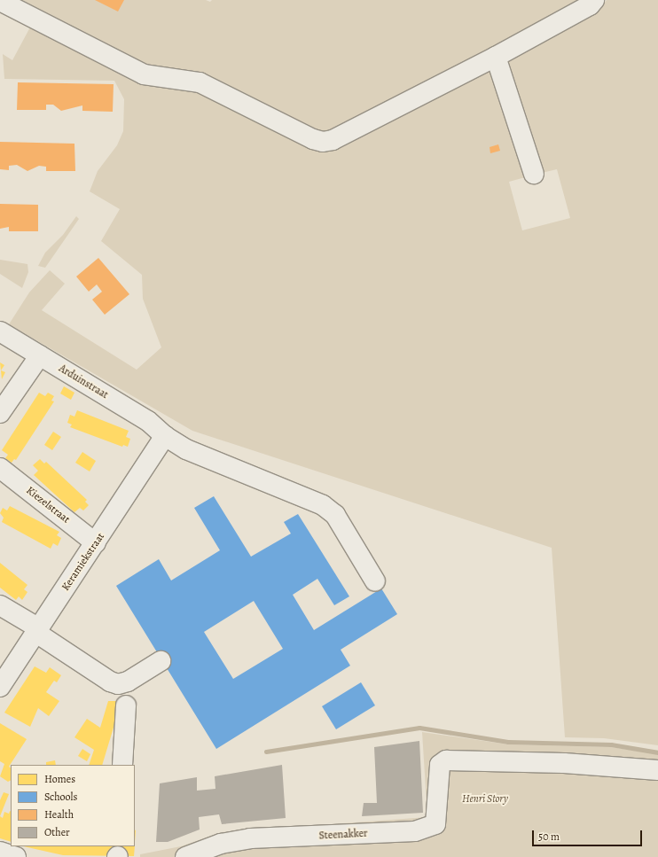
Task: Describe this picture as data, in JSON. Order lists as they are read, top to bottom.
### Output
{
  "streets": {
    "street": [
      "Arduinstraat",
      "Kiezelstraat",
      "Keramiekstraat",
      "Steenakker"
    ]
  },
  "crossings": [
    ["Arduinstraat", "Keramiekstraat"],
    ["Kiezelstraat", "Keramiekstraat"]
  ],
  "parks": ["Henri Story"],
  "legend": [
    "Homes",
    "Schools",
    "Health",
    "Other"
  ],
  "scale_bar": "50 m"
}
